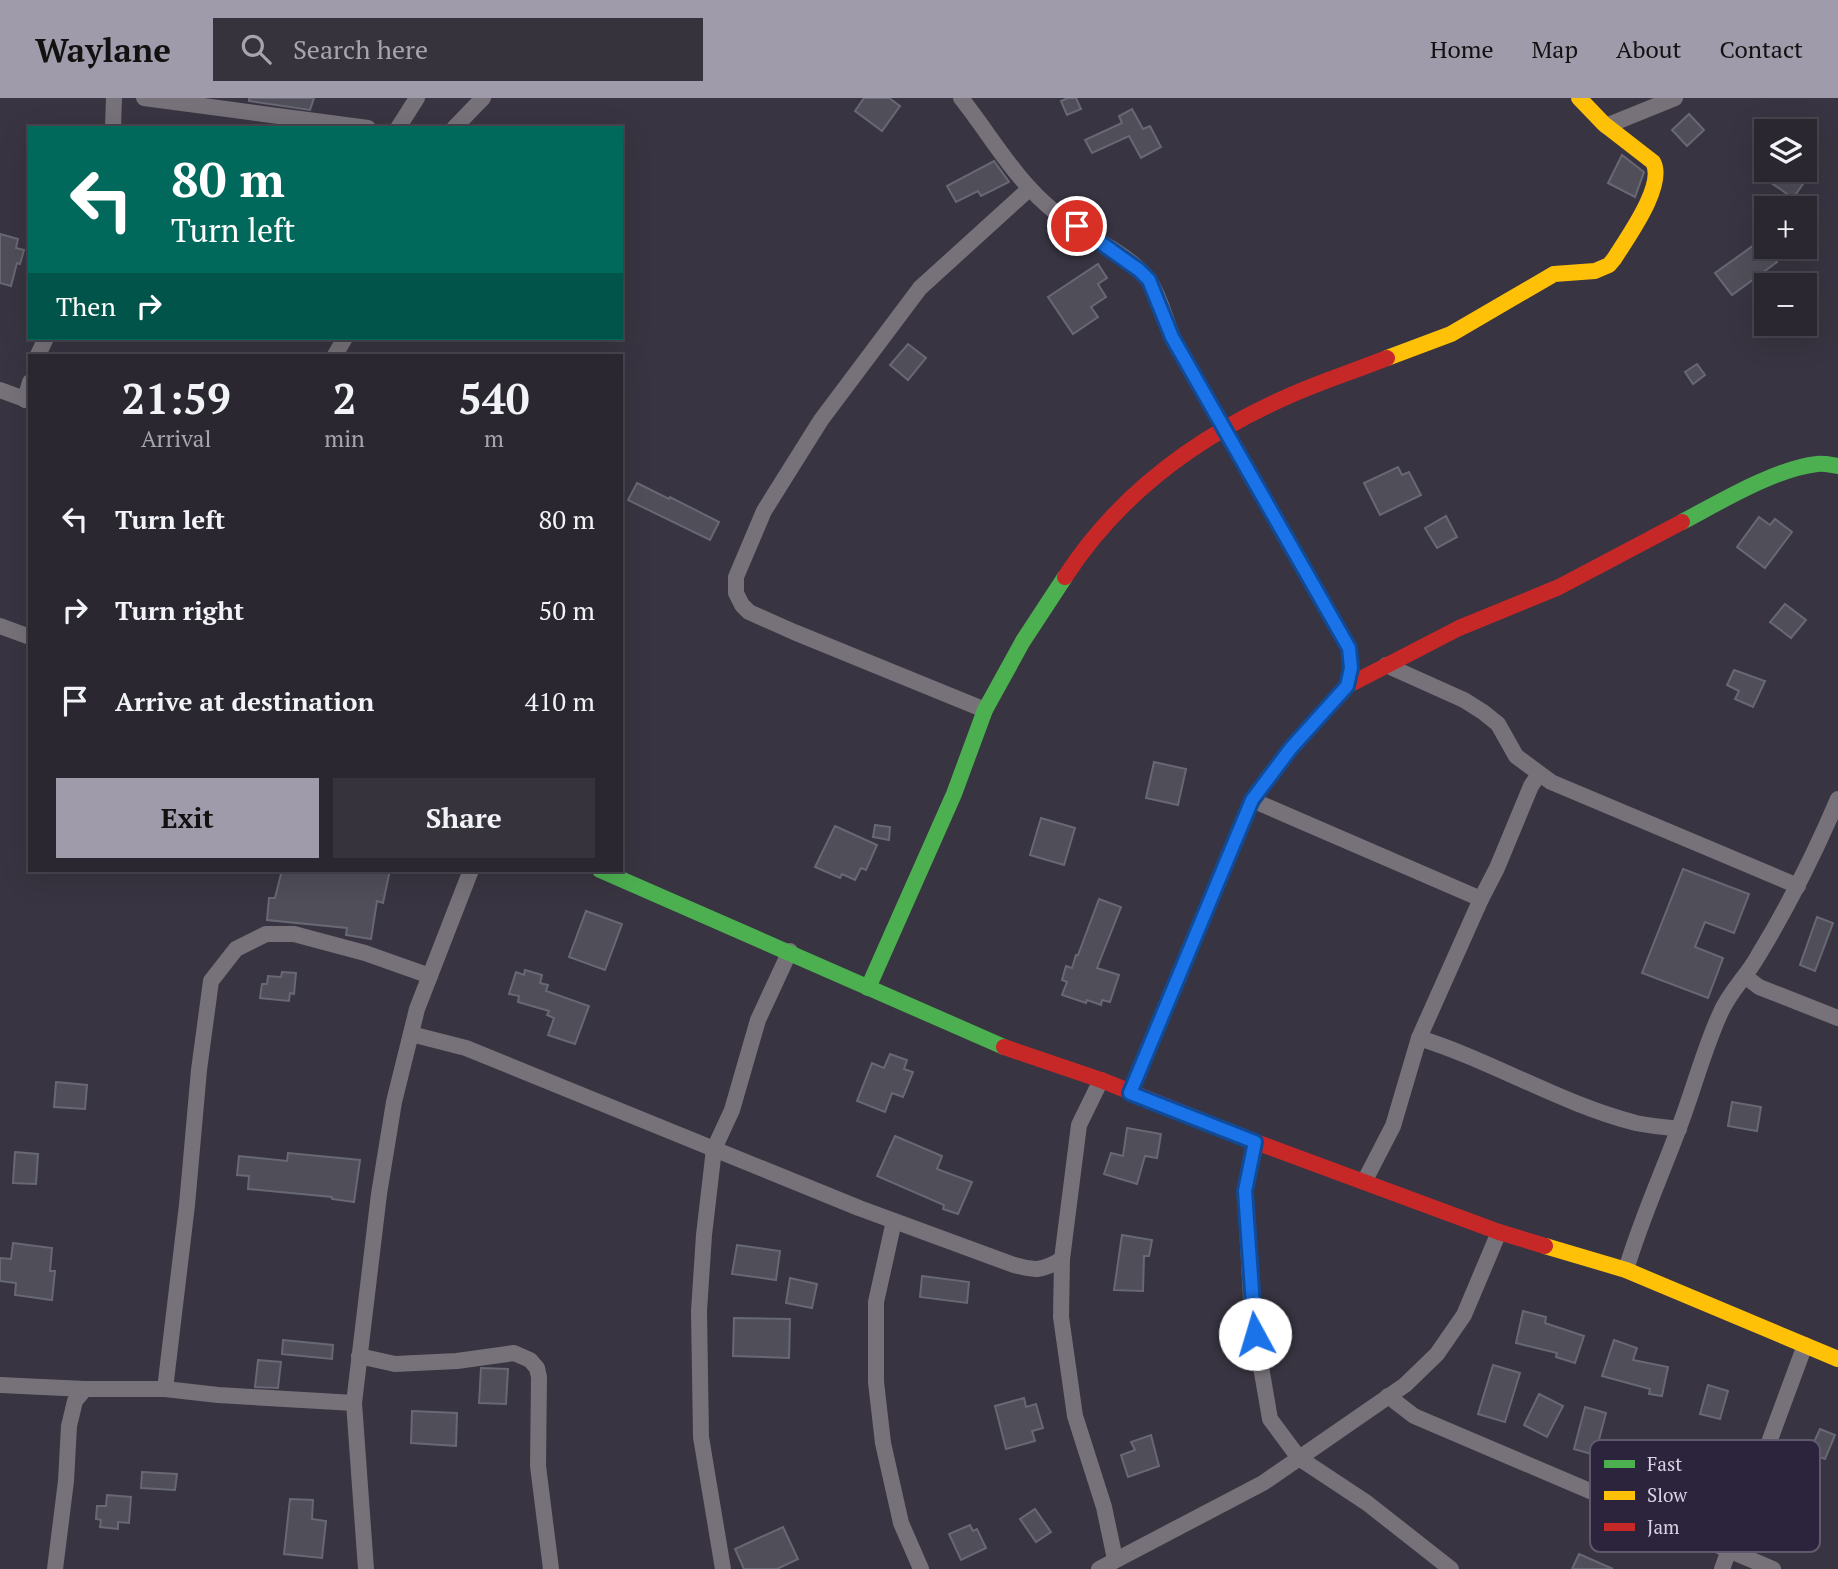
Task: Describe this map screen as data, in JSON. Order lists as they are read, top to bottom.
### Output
{
  "legend": ["Fast", "Slow", "Jam"],
  "page": {
    "header": "Waylane",
    "search": "Search here",
    "nav": [
      "Home",
      "Map",
      "About",
      "Contact"
    ],
    "map_buttons": ["+", "−"],
    "turn": ["80 m", "Turn left"],
    "then": "Then",
    "eta": [
      "21:59",
      "Arrival",
      "2",
      "min",
      "540",
      "m"
    ],
    "list": [
      {
        "name": "Turn left",
        "value": "80 m"
      },
      {
        "name": "Turn right",
        "value": "50 m"
      },
      {
        "name": "Arrive at destination",
        "value": "410 m"
      }
    ],
    "buttons": ["Exit", "Share"]
  }
}
